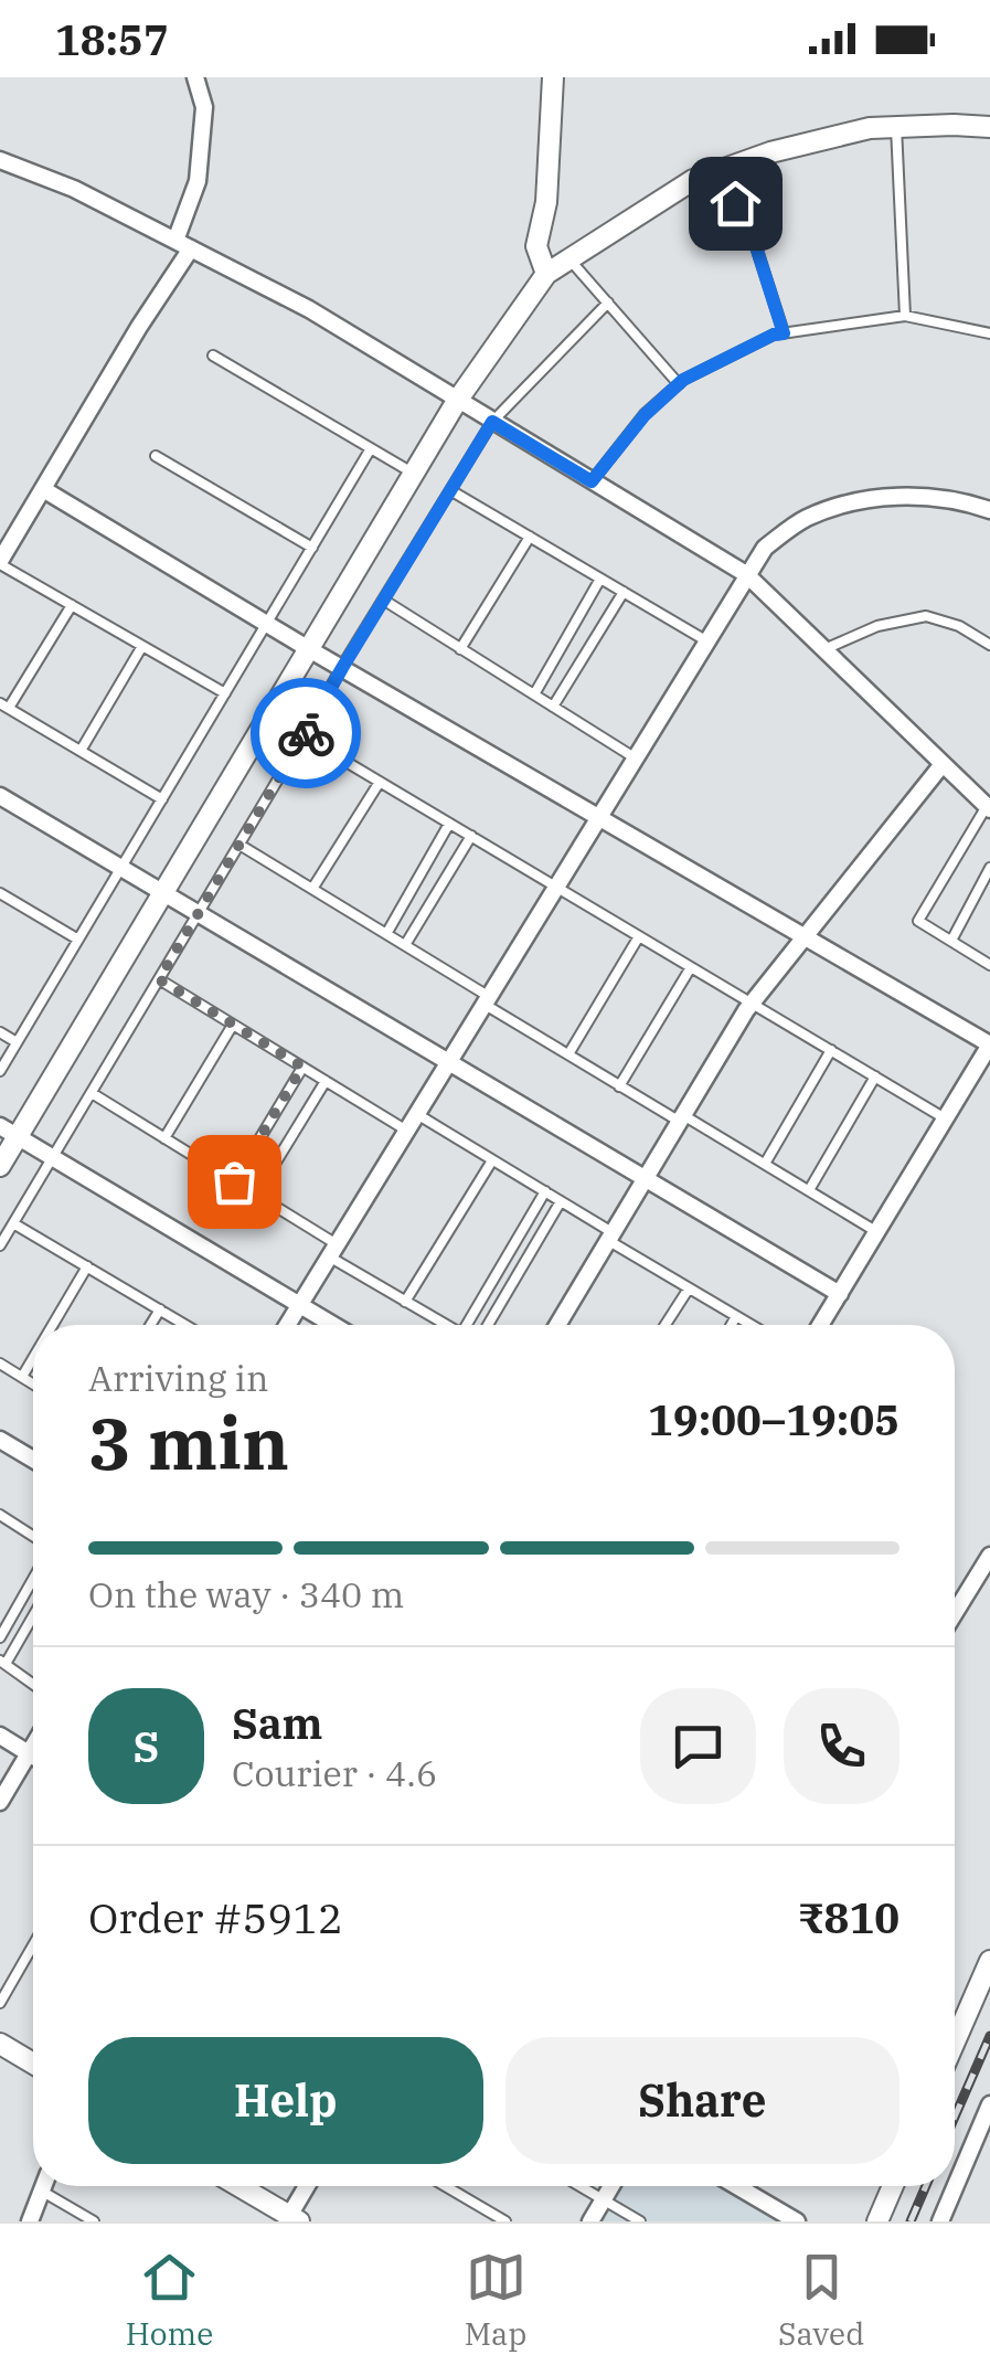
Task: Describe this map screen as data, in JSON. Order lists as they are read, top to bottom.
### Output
{
  "page": {
    "status": "18:57",
    "heading": ["3 min", "Arriving in", "19:00–19:05"],
    "panel": [
      "Sam",
      "Courier · 4.6",
      "Order #5912",
      "₹810"
    ],
    "bar": "On the way · 340 m",
    "round": "S",
    "buttons": ["Help", "Share"],
    "tabs": ["Home", "Map", "Saved"]
  }
}
